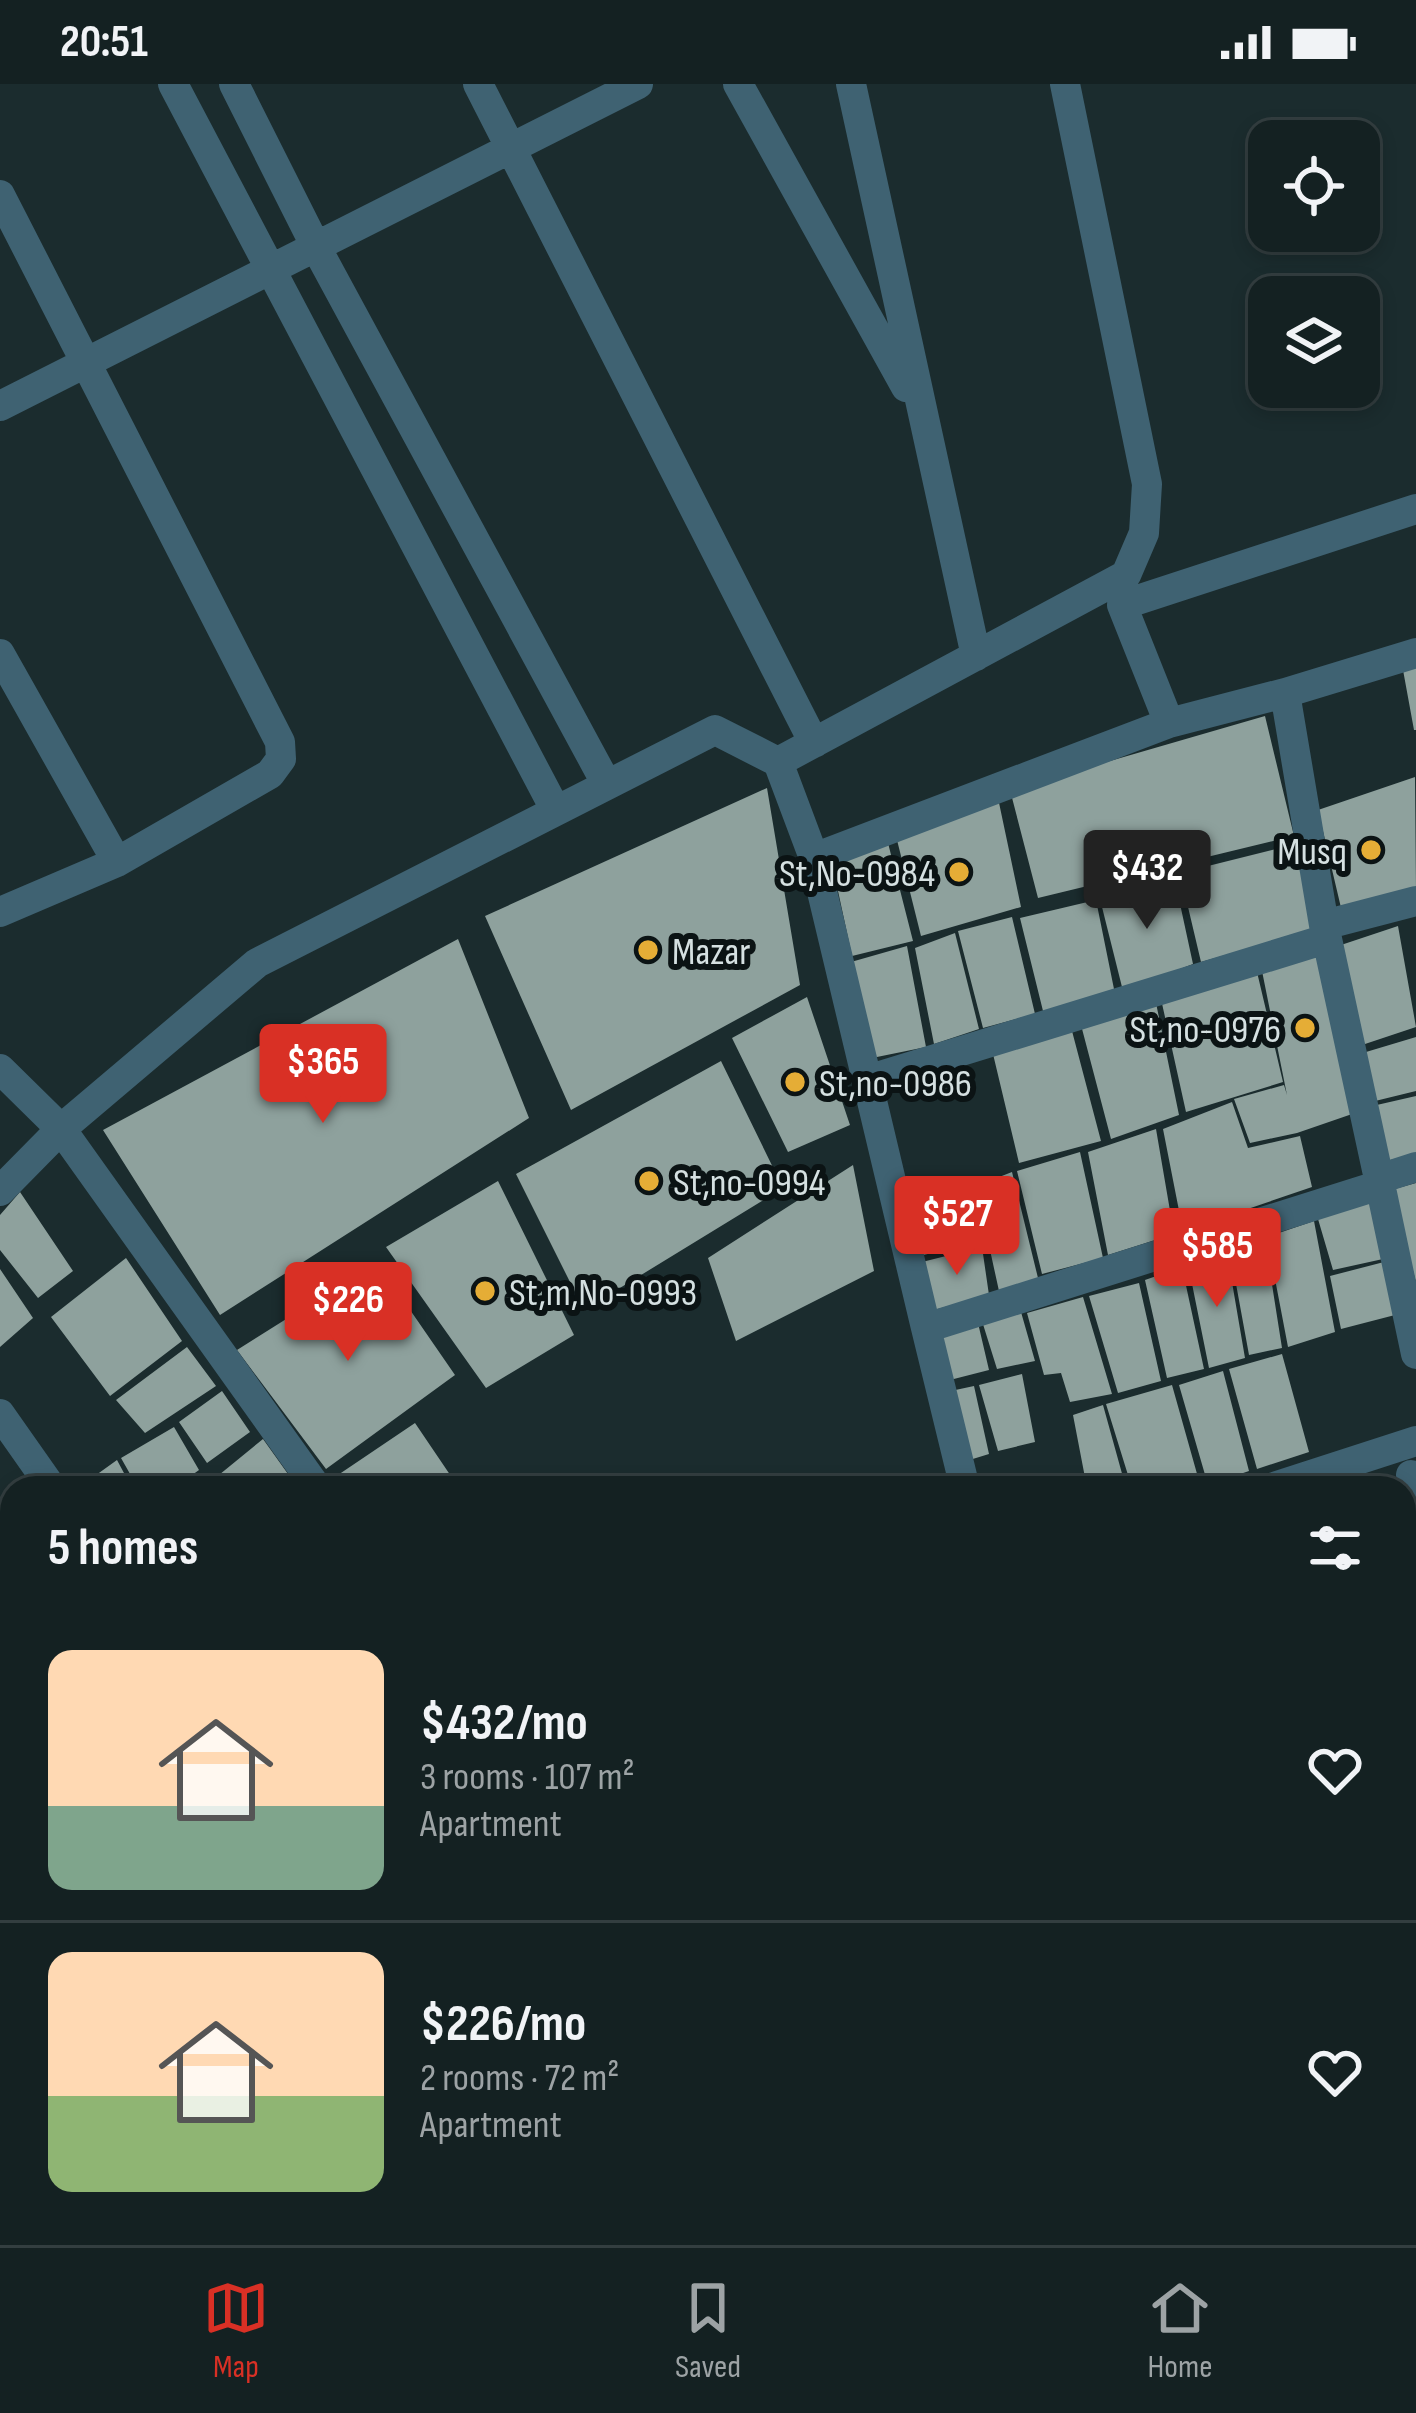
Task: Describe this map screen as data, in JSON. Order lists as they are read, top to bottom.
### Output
{
  "places": [
    "Musq",
    "St,No-0984",
    "Mazar",
    "St,no-0976",
    "St,no-0986",
    "St,no-0994",
    "St,m,No-0993"
  ],
  "page": {
    "status": "20:51",
    "price": [
      "$432",
      "$365",
      "$527",
      "$585",
      "$226"
    ],
    "heading": "5 homes",
    "list": [
      {
        "name": "$432/mo",
        "note": "3 rooms · 107 m² · Apartment"
      },
      {
        "name": "$226/mo",
        "note": "2 rooms · 72 m² · Apartment"
      }
    ],
    "tabs": ["Map", "Saved", "Home"]
  }
}
